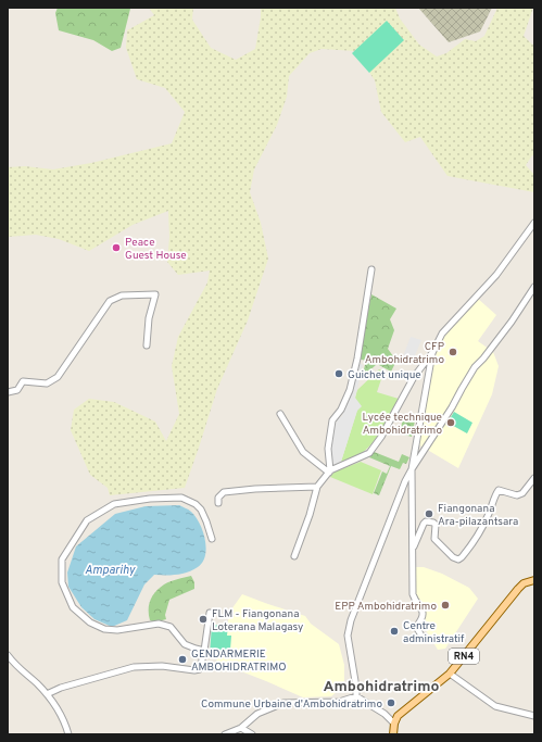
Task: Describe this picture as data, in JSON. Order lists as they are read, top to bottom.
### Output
{
  "streets": {
    "main road": ["RN4"]
  },
  "districts": ["Ambohidratrimo"],
  "water": ["Amparihy"],
  "places": [
    "Peace Guest House",
    "CFP Ambohidratrimo",
    "Guichet unique",
    "Lycée technique Ambohidratrimo",
    "Fiangonana Ara-pilazantsara",
    "EPP Ambohidratrimo",
    "FLM - Fiangonana Loterana Malagasy",
    "Centre administratif",
    "GENDARMERIE AMBOHIDRATRIMO",
    "Commune Urbaine d'Ambohidratrimo"
  ]
}
